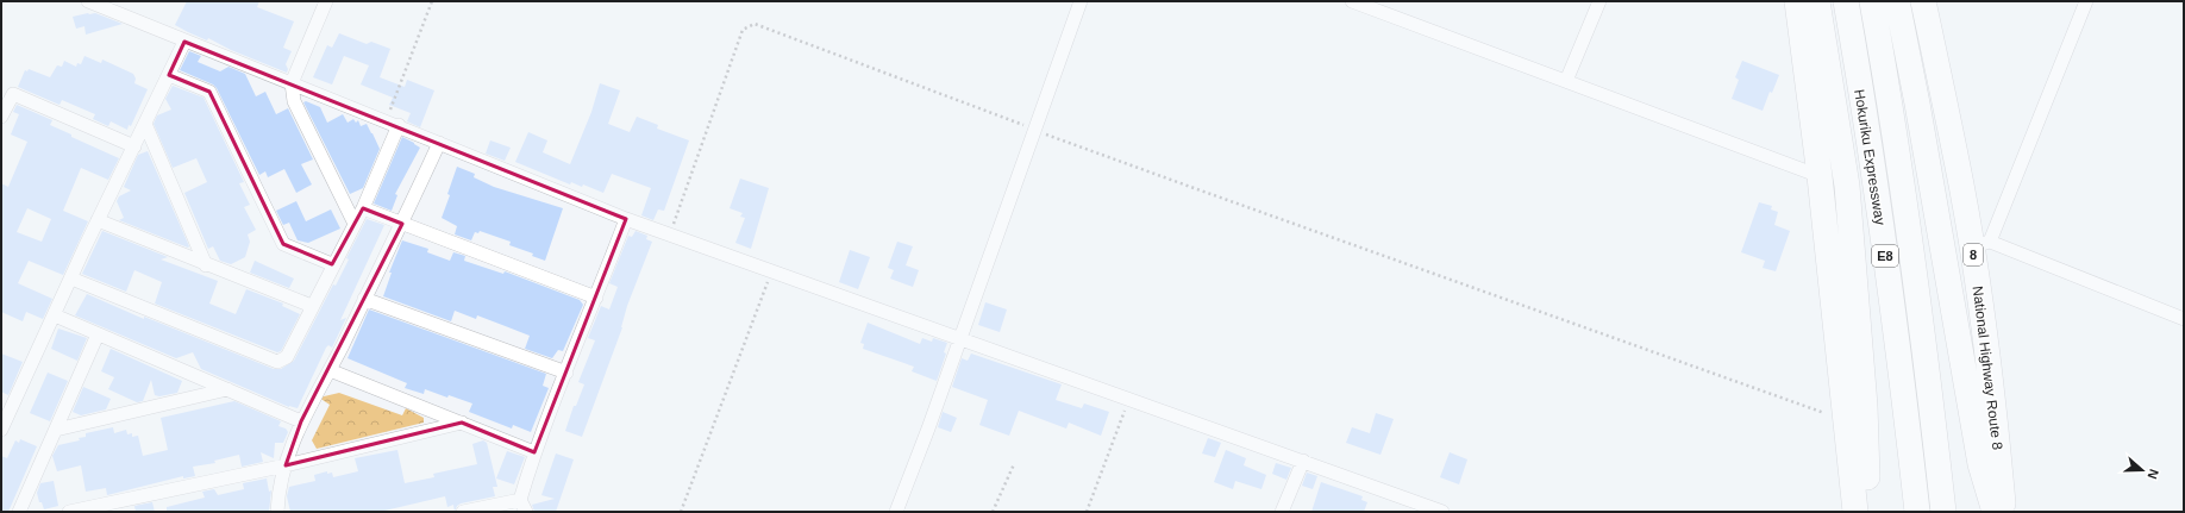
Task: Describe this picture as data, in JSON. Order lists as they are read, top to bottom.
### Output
{
  "streets": {
    "highway": [
      "Hokuriku Expressway",
      "8",
      "E8",
      "National Highway Route 8"
    ]
  },
  "north": "right"
}
